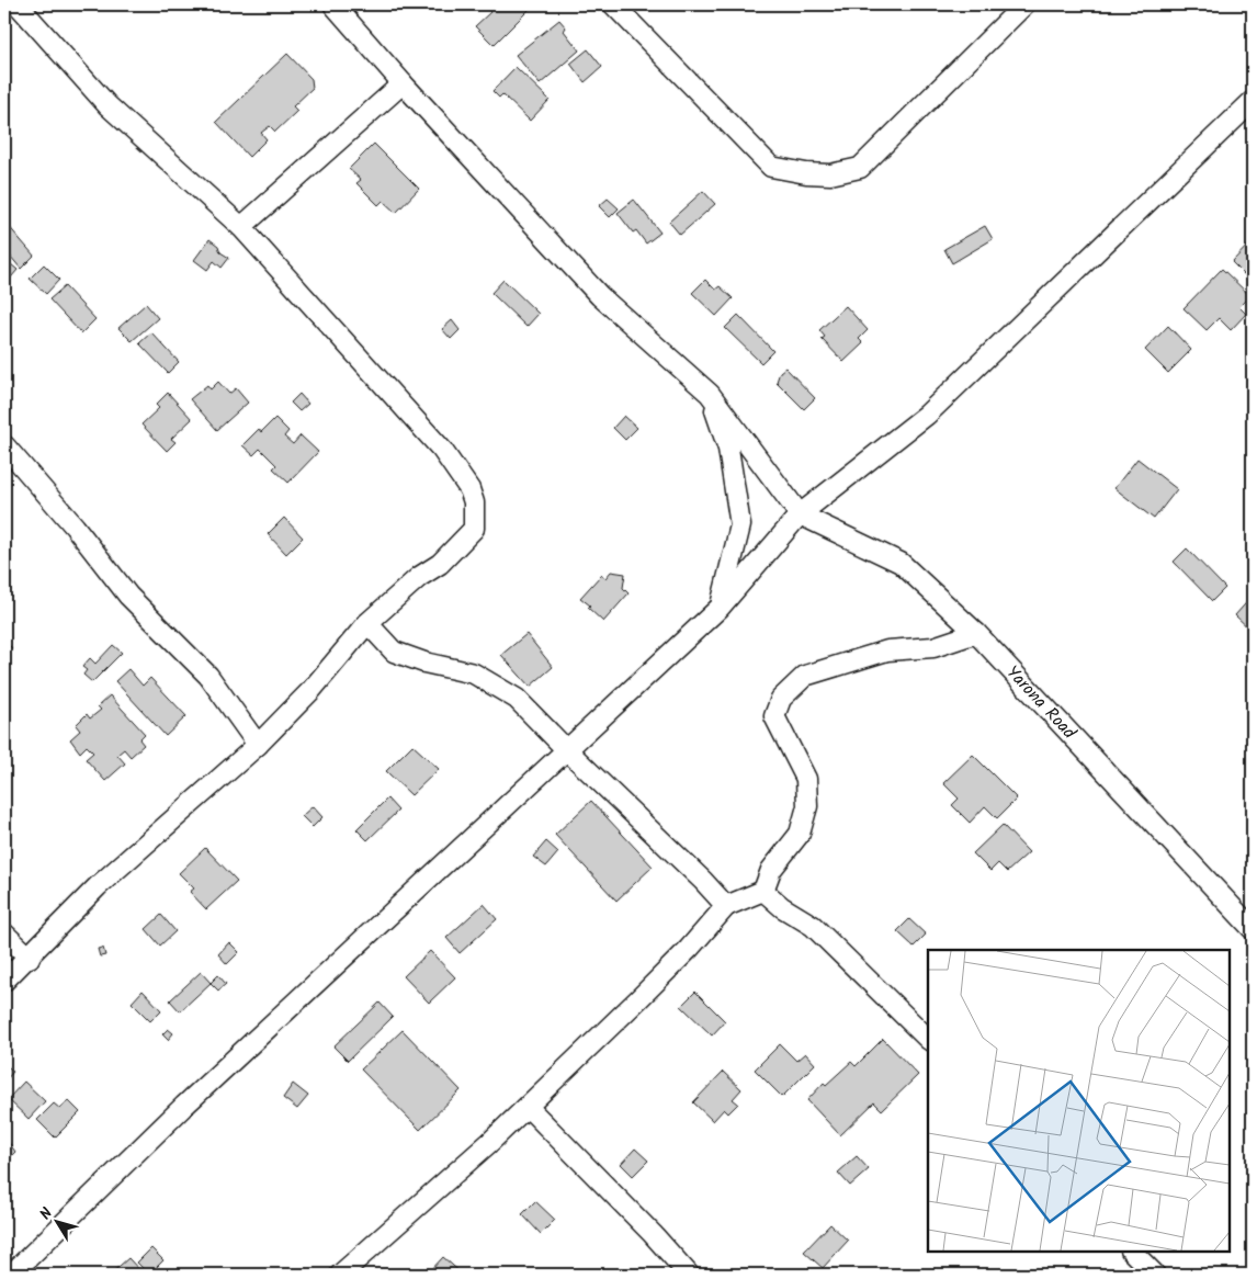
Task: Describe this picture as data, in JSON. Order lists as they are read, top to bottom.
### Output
{
  "streets": {
    "street": ["Yarona Road"]
  },
  "north": "top left"
}
